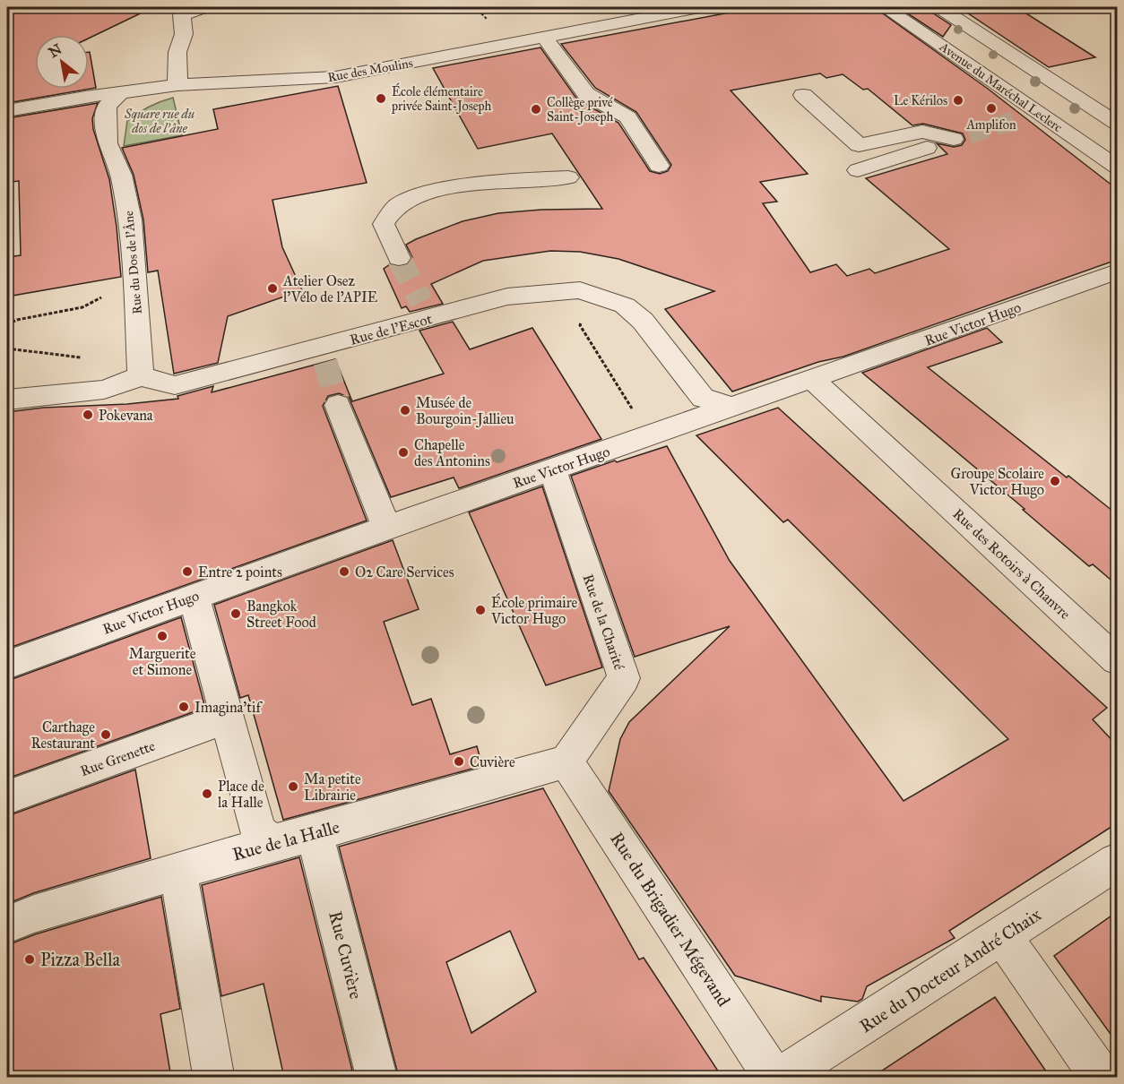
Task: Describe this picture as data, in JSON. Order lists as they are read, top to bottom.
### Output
{
  "streets": {
    "street": [
      "Rue des Moulins",
      "Avenue du Maréchal Leclerc",
      "Rue du Dos de l'Âne",
      "Rue Victor Hugo",
      "Rue de l'Escot",
      "Rue des Rotoirs à Chanvre",
      "Rue de la Charité",
      "Rue Grenette",
      "Rue de la Halle",
      "Rue du Brigadier Mégevand",
      "Rue Cuvière",
      "Rue du Docteur André Chaix"
    ]
  },
  "crossings": [
    ["Rue des Moulins", "Rue du Dos de l'Âne"],
    ["Rue du Dos de l'Âne", "Rue de l'Escot"],
    ["Rue Victor Hugo", "Rue de l'Escot"],
    ["Rue Victor Hugo", "Rue des Rotoirs à Chanvre"],
    ["Rue Victor Hugo", "Rue de la Charité"],
    ["Rue de la Charité", "Rue de la Halle"],
    ["Rue de la Charité", "Rue du Brigadier Mégevand"],
    ["Rue de la Halle", "Rue du Brigadier Mégevand"],
    ["Rue de la Halle", "Rue Cuvière"]
  ],
  "parks": ["Square rue du dos de l'âne"],
  "places": [
    "École élémentaire privée Saint-Joseph",
    "Le Kérilos",
    "Amplifon",
    "Collège privé Saint-Joseph",
    "Atelier Osez l'Vélo de l'APIE",
    "Musée de Bourgoin-Jallieu",
    "Pokevana",
    "Chapelle des Antonins",
    "Groupe Scolaire Victor Hugo",
    "Entre 2 points",
    "O2 Care Services",
    "École primaire Victor Hugo",
    "Bangkok Street Food",
    "Marguerite et Simone",
    "Imagina'tif",
    "Carthage Restaurant",
    "Cuvière",
    "Ma petite Librairie",
    "Place de la Halle",
    "Pizza Bella"
  ],
  "north": "top left"
}
